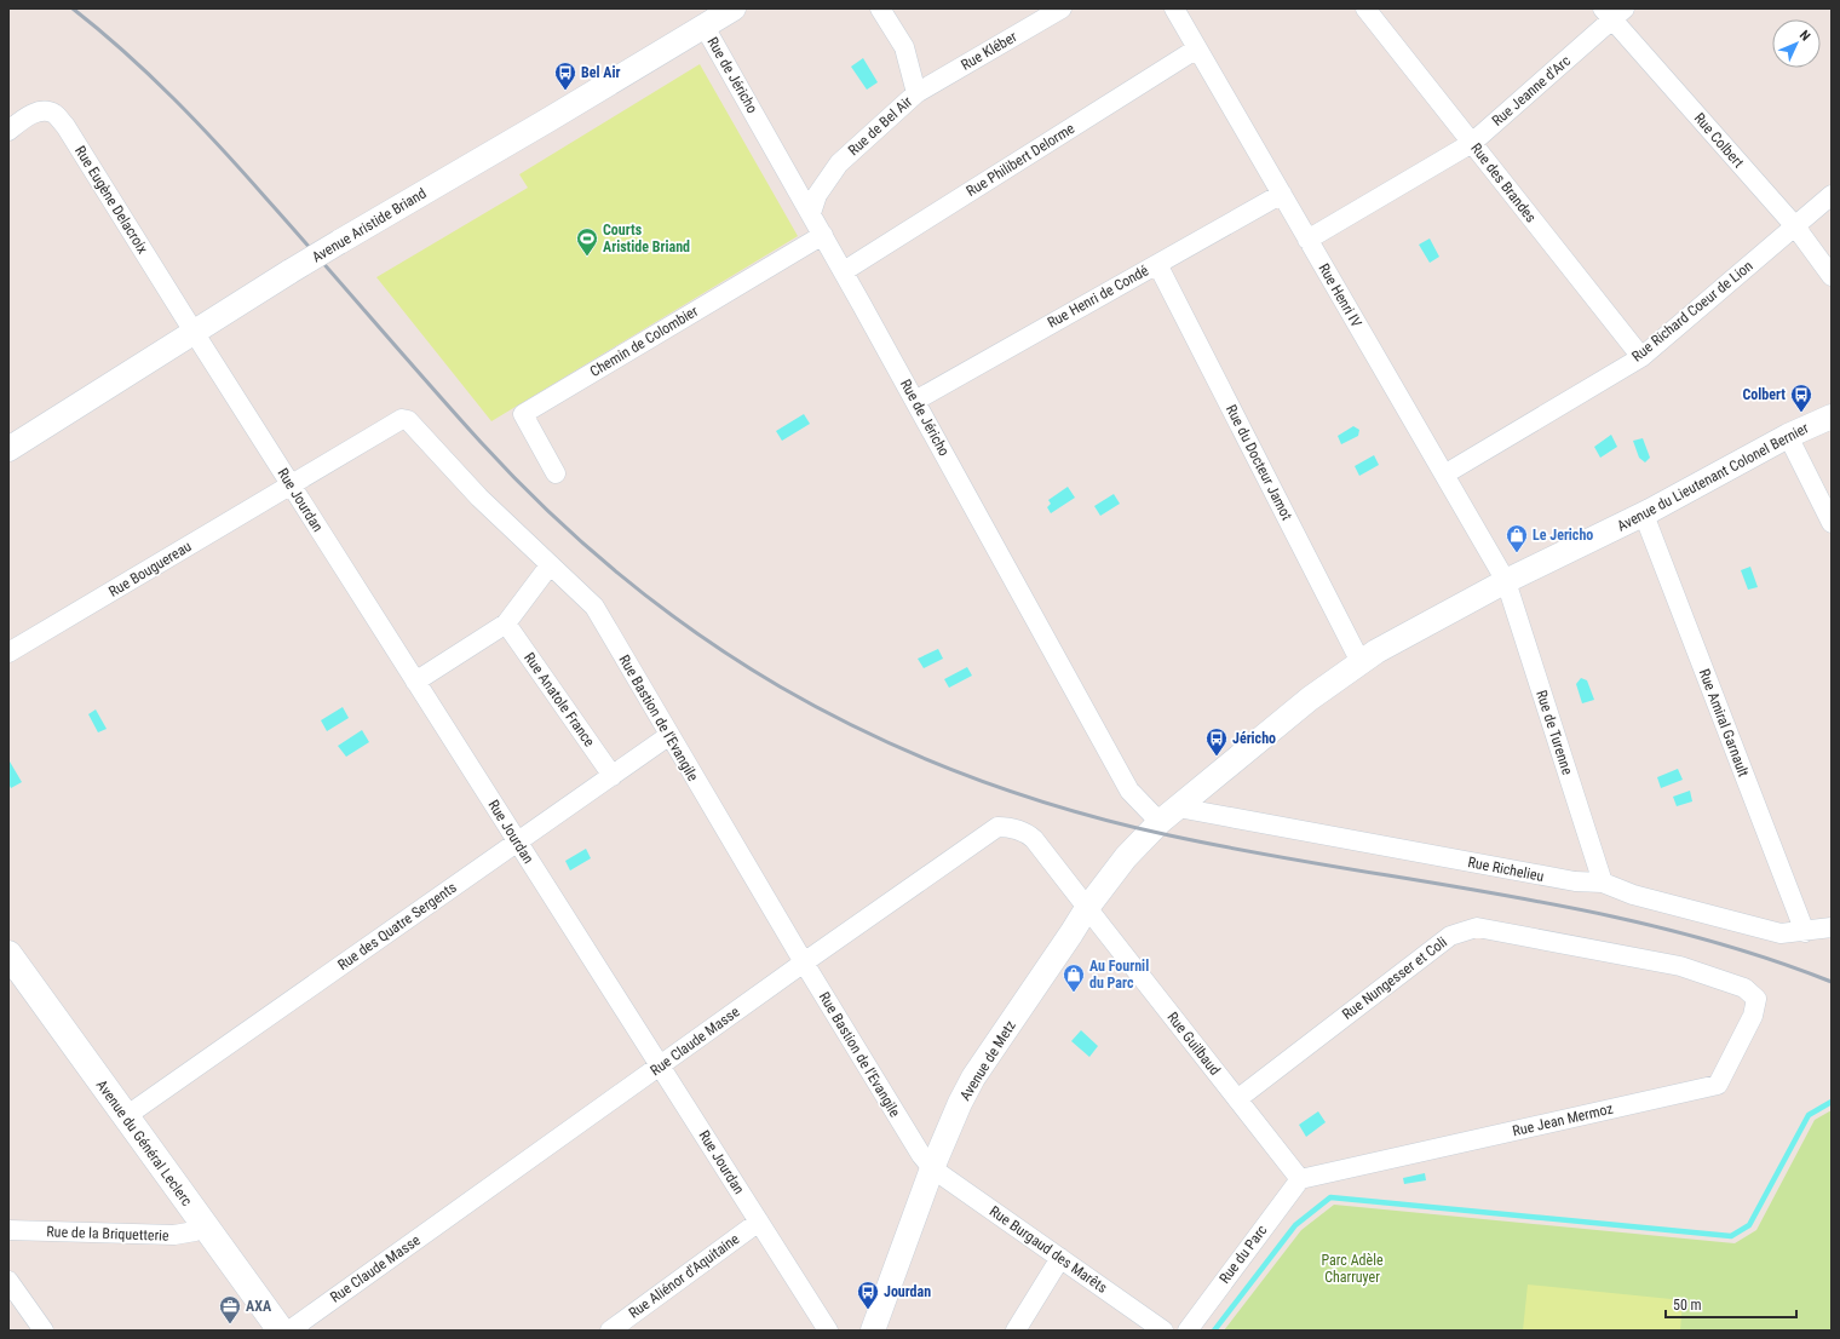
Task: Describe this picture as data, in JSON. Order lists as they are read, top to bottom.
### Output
{
  "streets": {
    "main road": ["Avenue du Général Leclerc"],
    "street": [
      "Rue Kléber",
      "Rue de Jéricho",
      "Rue Jeanne d'Arc",
      "Rue de Bel Air",
      "Rue Colbert",
      "Rue Philibert Delorme",
      "Rue des Brandes",
      "Rue Eugène Delacroix",
      "Avenue Aristide Briand",
      "Rue Henri IV",
      "Rue Henri de Condé",
      "Rue Richard Coeur de Lion",
      "Chemin de Colombier",
      "Rue du Docteur Jamot",
      "Avenue du Lieutenant Colonel Bernier",
      "Rue Jourdan",
      "Rue Bouguereau",
      "Rue Anatole France",
      "Rue Bastion de l'Evangile",
      "Rue Amiral Garnault",
      "Rue de Turenne",
      "Rue Richelieu",
      "Rue des Quatre Sergents",
      "Rue Nungesser et Coli",
      "Rue Claude Masse",
      "Rue Guilbaud",
      "Avenue de Metz",
      "Rue Jean Mermoz",
      "Rue de la Briquetterie",
      "Rue Burgaud des Marêts",
      "Rue du Parc",
      "Rue Aliénor d'Aquitaine"
    ]
  },
  "crossings": [
    ["Rue Kléber", "Rue de Bel Air"],
    ["Rue de Jéricho", "Rue de Bel Air"],
    ["Rue de Jéricho", "Rue Philibert Delorme"],
    ["Rue de Jéricho", "Avenue Aristide Briand"],
    ["Rue de Jéricho", "Rue Henri de Condé"],
    ["Rue de Jéricho", "Chemin de Colombier"],
    ["Rue de Jéricho", "Avenue du Lieutenant Colonel Bernier"],
    ["Rue de Jéricho", "Rue Richelieu"],
    ["Rue de Jéricho", "Avenue de Metz"],
    ["Rue Jeanne d'Arc", "Rue Colbert"],
    ["Rue Jeanne d'Arc", "Rue des Brandes"],
    ["Rue Jeanne d'Arc", "Rue Henri IV"],
    ["Rue Colbert", "Rue Richard Coeur de Lion"],
    ["Rue Philibert Delorme", "Rue Henri IV"],
    ["Rue des Brandes", "Rue Richard Coeur de Lion"],
    ["Rue Eugène Delacroix", "Avenue Aristide Briand"],
    ["Rue Eugène Delacroix", "Rue Jourdan"],
    ["Avenue Aristide Briand", "Rue Jourdan"],
    ["Rue Henri IV", "Rue Henri de Condé"],
    ["Rue Henri IV", "Rue Richard Coeur de Lion"],
    ["Rue Henri IV", "Avenue du Lieutenant Colonel Bernier"],
    ["Rue Henri IV", "Rue de Turenne"],
    ["Rue Henri de Condé", "Rue du Docteur Jamot"],
    ["Rue du Docteur Jamot", "Avenue du Lieutenant Colonel Bernier"],
    ["Avenue du Lieutenant Colonel Bernier", "Rue Amiral Garnault"],
    ["Avenue du Lieutenant Colonel Bernier", "Rue de Turenne"],
    ["Avenue du Lieutenant Colonel Bernier", "Rue Richelieu"],
    ["Avenue du Lieutenant Colonel Bernier", "Avenue de Metz"],
    ["Rue Jourdan", "Rue Bouguereau"],
    ["Rue Jourdan", "Rue Bastion de l'Evangile"],
    ["Rue Jourdan", "Rue des Quatre Sergents"],
    ["Rue Jourdan", "Rue Claude Masse"],
    ["Rue Jourdan", "Rue Aliénor d'Aquitaine"],
    ["Rue Bouguereau", "Rue Bastion de l'Evangile"],
    ["Rue Anatole France", "Rue des Quatre Sergents"],
    ["Rue Bastion de l'Evangile", "Rue des Quatre Sergents"],
    ["Rue Bastion de l'Evangile", "Rue Claude Masse"],
    ["Rue Bastion de l'Evangile", "Avenue de Metz"],
    ["Rue Bastion de l'Evangile", "Rue Burgaud des Marêts"],
    ["Rue Amiral Garnault", "Rue Richelieu"],
    ["Rue de Turenne", "Rue Richelieu"],
    ["Rue Richelieu", "Avenue de Metz"],
    ["Rue des Quatre Sergents", "Avenue du Général Leclerc"],
    ["Rue Nungesser et Coli", "Rue Guilbaud"],
    ["Rue Nungesser et Coli", "Rue Jean Mermoz"],
    ["Rue Claude Masse", "Rue Guilbaud"],
    ["Rue Claude Masse", "Avenue de Metz"],
    ["Rue Guilbaud", "Avenue de Metz"],
    ["Rue Guilbaud", "Rue Jean Mermoz"],
    ["Rue Guilbaud", "Rue du Parc"],
    ["Avenue de Metz", "Rue Burgaud des Marêts"],
    ["Rue Jean Mermoz", "Rue du Parc"],
    ["Avenue du Général Leclerc", "Rue de la Briquetterie"]
  ],
  "parks": ["Parc Adèle Charruyer"],
  "places": {
    "bus stop": [
      "Bel Air",
      "Colbert",
      "Jéricho",
      "Jourdan"
    ],
    "sports": ["Courts Aristide Briand"],
    "shop": ["Le Jericho", "Au Fournil du Parc"],
    "office": ["AXA"]
  },
  "scale_bar": "50 m",
  "north": "top right"
}
